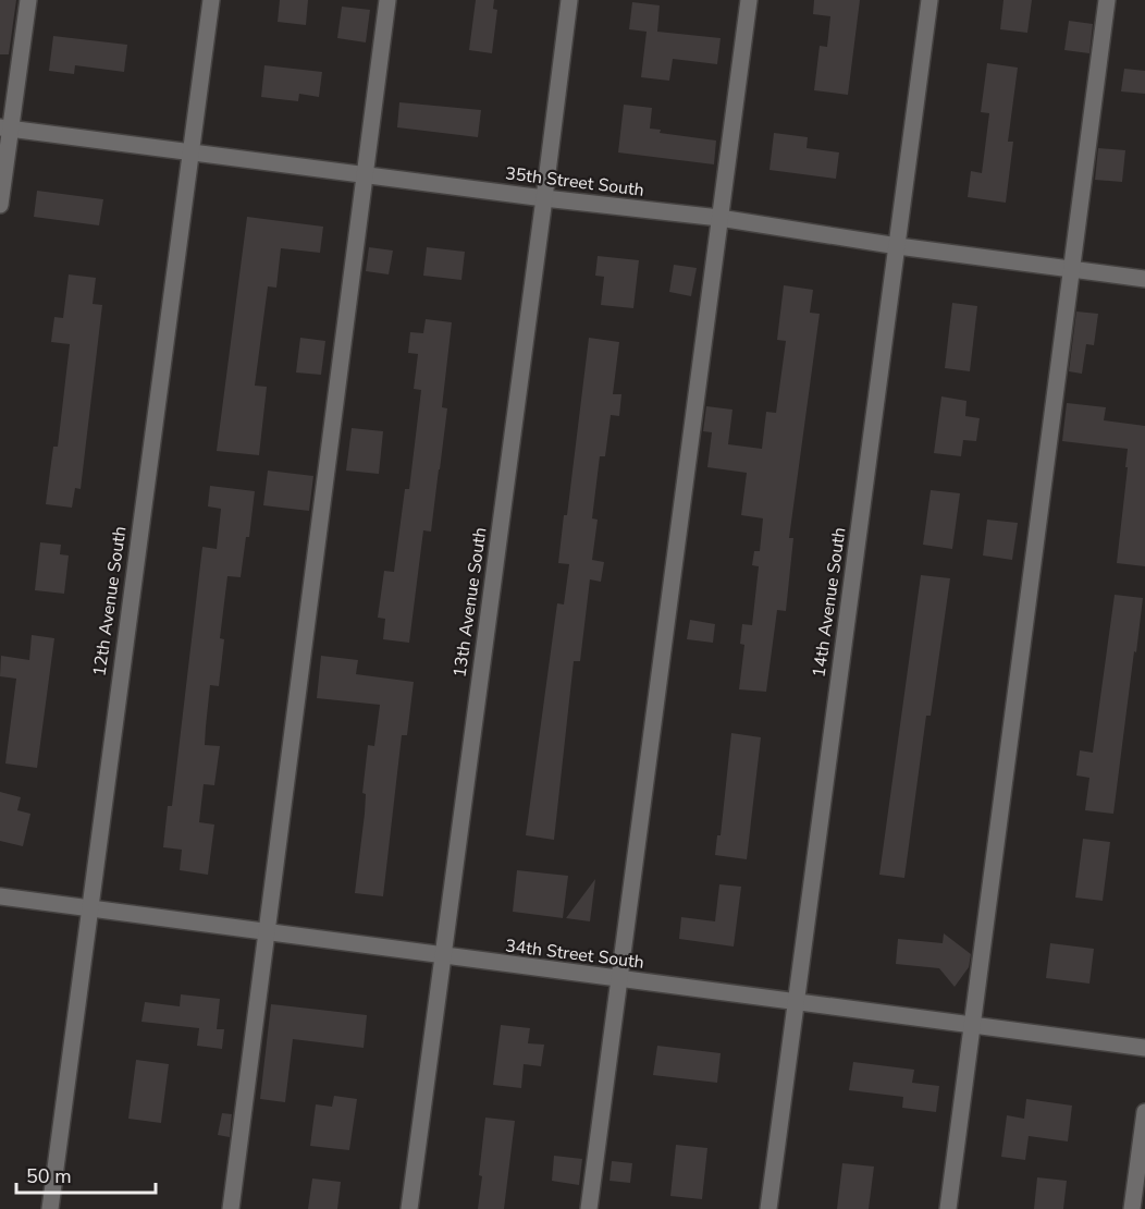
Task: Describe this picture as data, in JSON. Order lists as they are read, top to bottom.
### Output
{
  "streets": {
    "street": [
      "35th Street South",
      "12th Avenue South",
      "13th Avenue South",
      "14th Avenue South",
      "34th Street South"
    ]
  },
  "crossings": [
    ["35th Street South", "12th Avenue South"],
    ["35th Street South", "13th Avenue South"],
    ["35th Street South", "14th Avenue South"],
    ["12th Avenue South", "34th Street South"],
    ["13th Avenue South", "34th Street South"],
    ["14th Avenue South", "34th Street South"]
  ],
  "scale_bar": "50 m"
}
